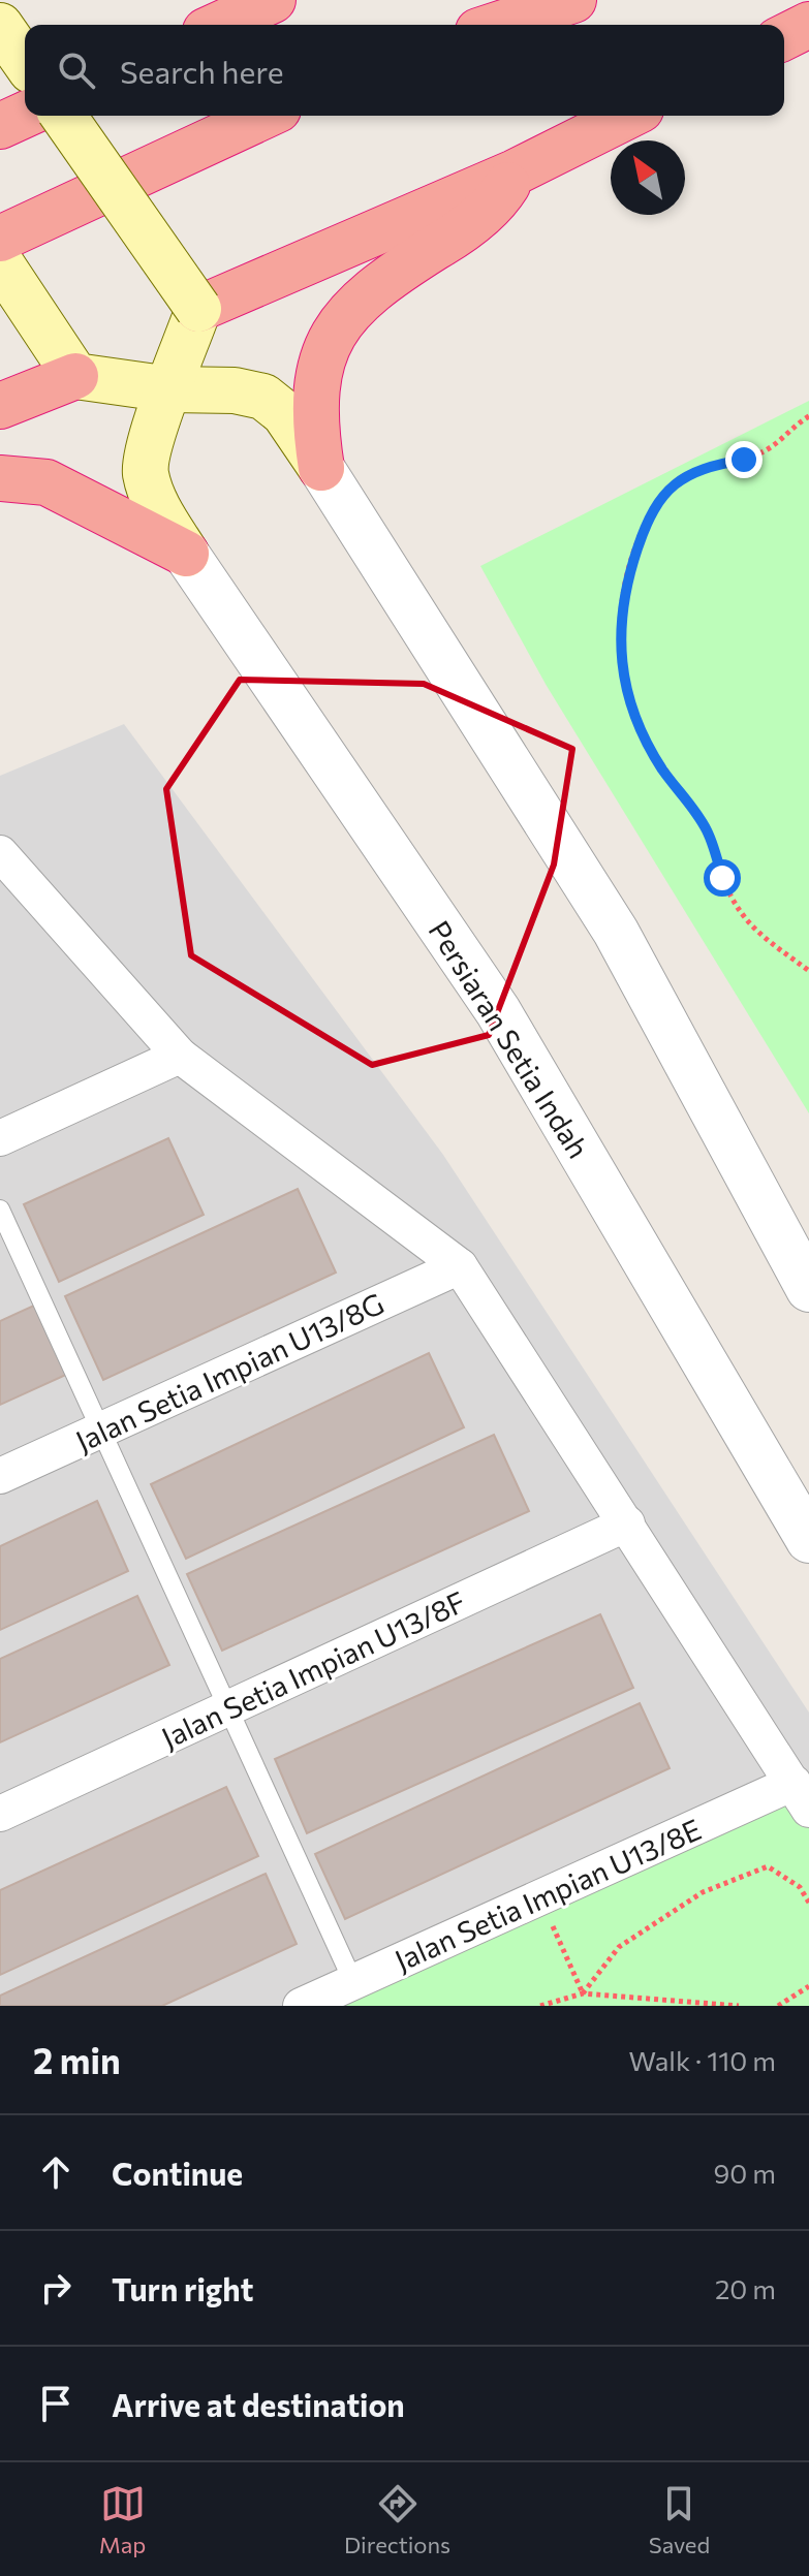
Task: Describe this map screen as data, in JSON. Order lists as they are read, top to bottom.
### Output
{
  "streets": {
    "street": [
      "Persiaran Setia Indah",
      "Jalan Setia Impian U13/8G",
      "Jalan Setia Impian U13/8F",
      "Jalan Setia Impian U13/8E"
    ]
  },
  "north": "top left",
  "page": {
    "search": "Search here",
    "heading": ["2 min", "Walk · 110 m"],
    "list": [
      ["Continue", "90 m"],
      ["Turn right", "20 m"],
      "Arrive at destination"
    ],
    "nav": ["Map", "Directions", "Saved"]
  }
}
